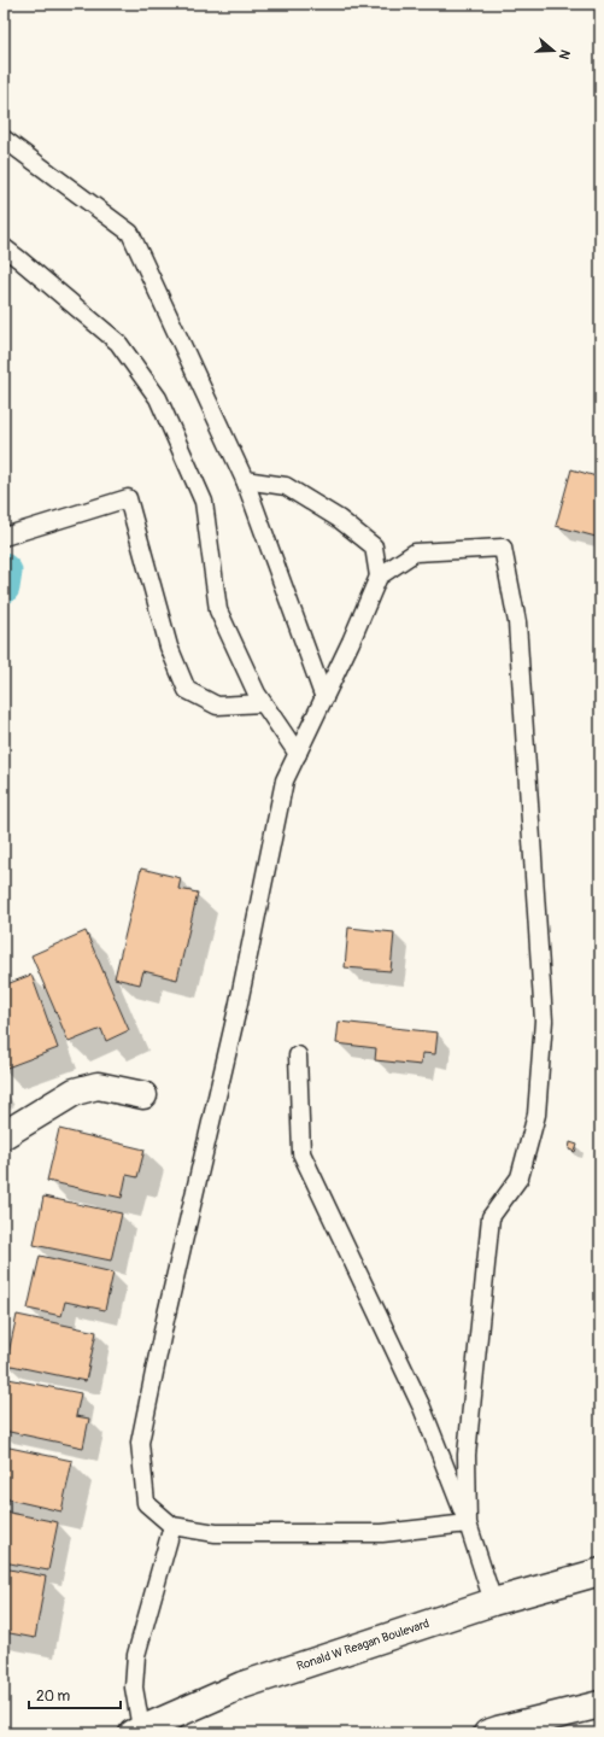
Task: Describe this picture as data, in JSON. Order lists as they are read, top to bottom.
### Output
{
  "streets": {
    "main road": ["Ronald W Reagan Boulevard"]
  },
  "scale_bar": "20 m",
  "north": "right"
}
